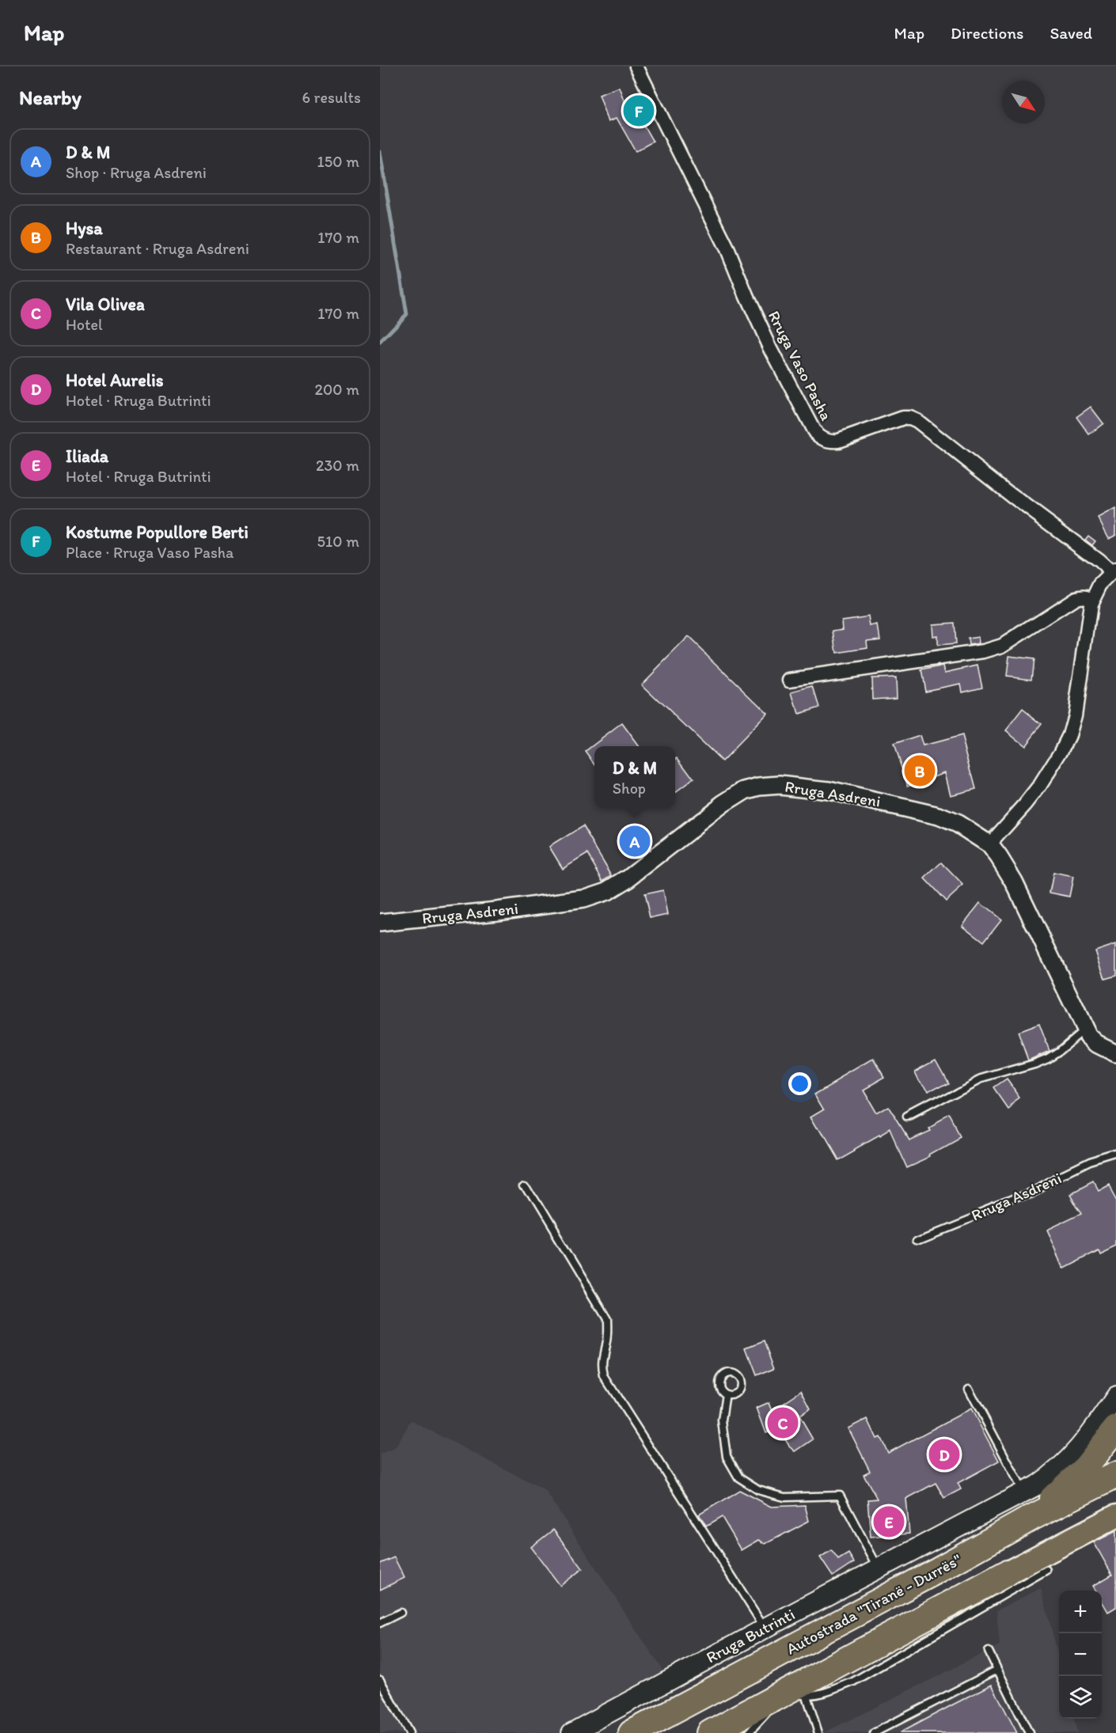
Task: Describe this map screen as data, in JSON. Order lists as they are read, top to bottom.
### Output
{
  "streets": {
    "highway": ["Autostrada \"Tiranë - Durrës\""],
    "main road": ["Rruga Butrinti"],
    "street": ["Rruga Vaso Pasha", "Rruga Asdreni"]
  },
  "crossings": [
    ["Rruga Vaso Pasha", "Rruga Asdreni"]
  ],
  "north": "bottom right",
  "page": {
    "header": "Map",
    "nav": ["Map", "Directions", "Saved"],
    "heading": ["Nearby", "6 results"],
    "pins": [
      "F",
      "B",
      "A",
      "C",
      "D",
      "E"
    ],
    "list": [
      {
        "mark": "A",
        "name": "D & M",
        "note": "Shop · Rruga Asdreni",
        "value": "150 m"
      },
      {
        "mark": "B",
        "name": "Hysa",
        "note": "Restaurant · Rruga Asdreni",
        "value": "170 m"
      },
      {
        "mark": "C",
        "name": "Vila Olivea",
        "note": "Hotel",
        "value": "170 m"
      },
      {
        "mark": "D",
        "name": "Hotel Aurelis",
        "note": "Hotel · Rruga Butrinti",
        "value": "200 m"
      },
      {
        "mark": "E",
        "name": "Iliada",
        "note": "Hotel · Rruga Butrinti",
        "value": "230 m"
      },
      {
        "mark": "F",
        "name": "Kostume Popullore Berti",
        "note": "Place · Rruga Vaso Pasha",
        "value": "510 m"
      }
    ],
    "popup": ["D & M", "Shop"],
    "map_buttons": ["+", "−"]
  }
}
